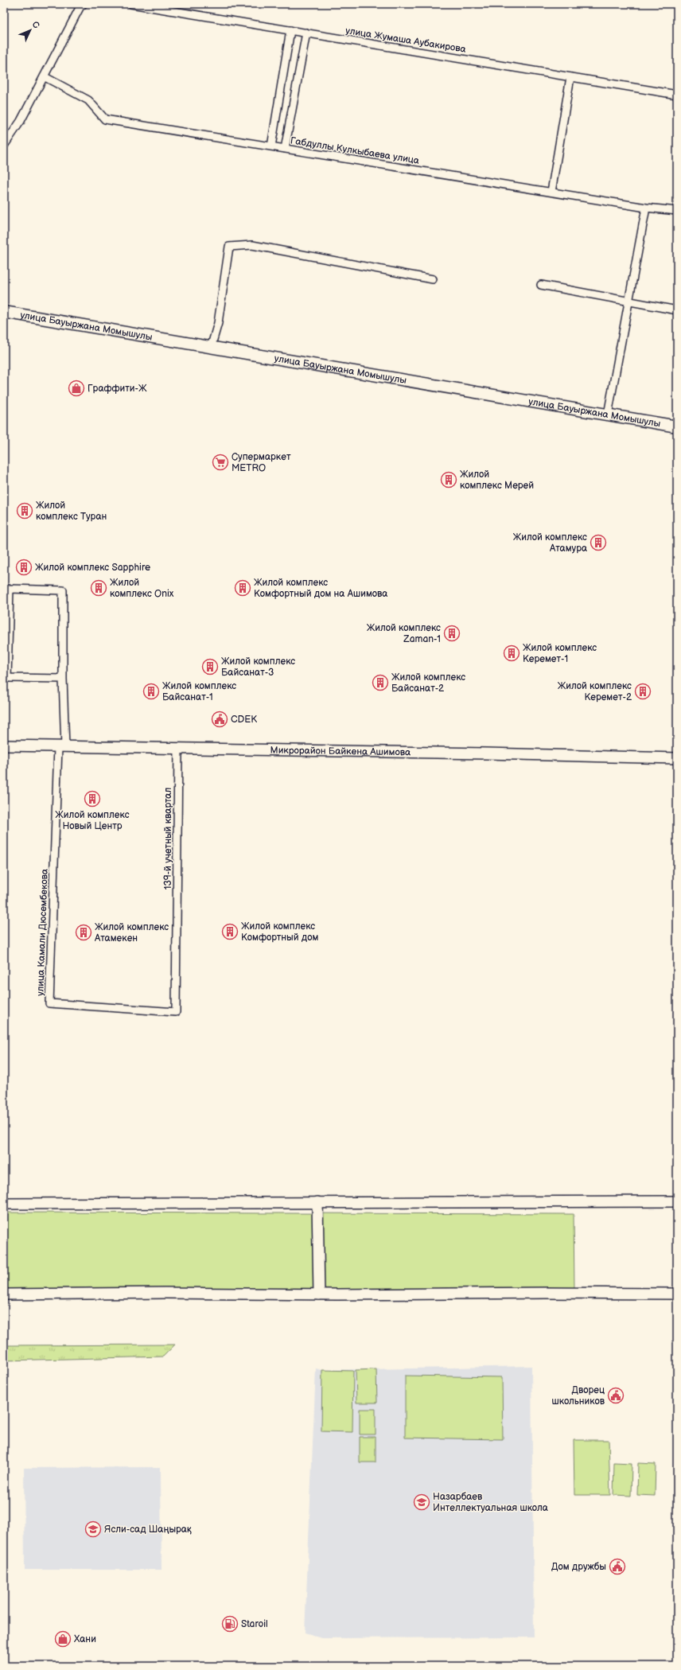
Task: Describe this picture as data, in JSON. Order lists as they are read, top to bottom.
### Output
{
  "streets": {
    "main road": ["улица Бауыржана Момышулы", "Микрорайон Байкена Ашимова"],
    "street": [
      "улица Жумаша Аубакирова",
      "Габдуллы Кулкыбаева улица",
      "139-й учетный квартал",
      "улица Камали Дюсембекова"
    ]
  },
  "crossings": [
    ["Микрорайон Байкена Ашимова", "139-й учетный квартал"],
    ["Микрорайон Байкена Ашимова", "улица Камали Дюсембекова"],
    ["139-й учетный квартал", "улица Камали Дюсембекова"]
  ],
  "places": {
    "shop": ["Граффити-Ж", "Хани"],
    "supermarket": ["Супермаркет METRO"],
    "building": [
      "Жилой комплекс Мерей",
      "Жилой комплекс Туран",
      "Жилой комплекс Атамура",
      "Жилой комплекс Sapphire",
      "Жилой комплекс Onix",
      "Жилой комплекс Комфортный дом на Ашимова",
      "Жилой комплекс Zaman-1",
      "Жилой комплекс Керемет-1",
      "Жилой комплекс Байсанат-3",
      "Жилой комплекс Байсанат-2",
      "Жилой комплекс Байсанат-1",
      "Жилой комплекс Керемет-2",
      "Жилой комплекс Новый Центр",
      "Жилой комплекс Комфортный дом",
      "Жилой комплекс Атамекен"
    ],
    "public building": ["CDEK", "Дворец школьников", "Дом дружбы"],
    "school or university": ["Назарбаев Интеллектуальная школа", "Ясли-сад Шаңырақ"],
    "fuel station": ["Staroil"]
  },
  "north": "top right"
}
